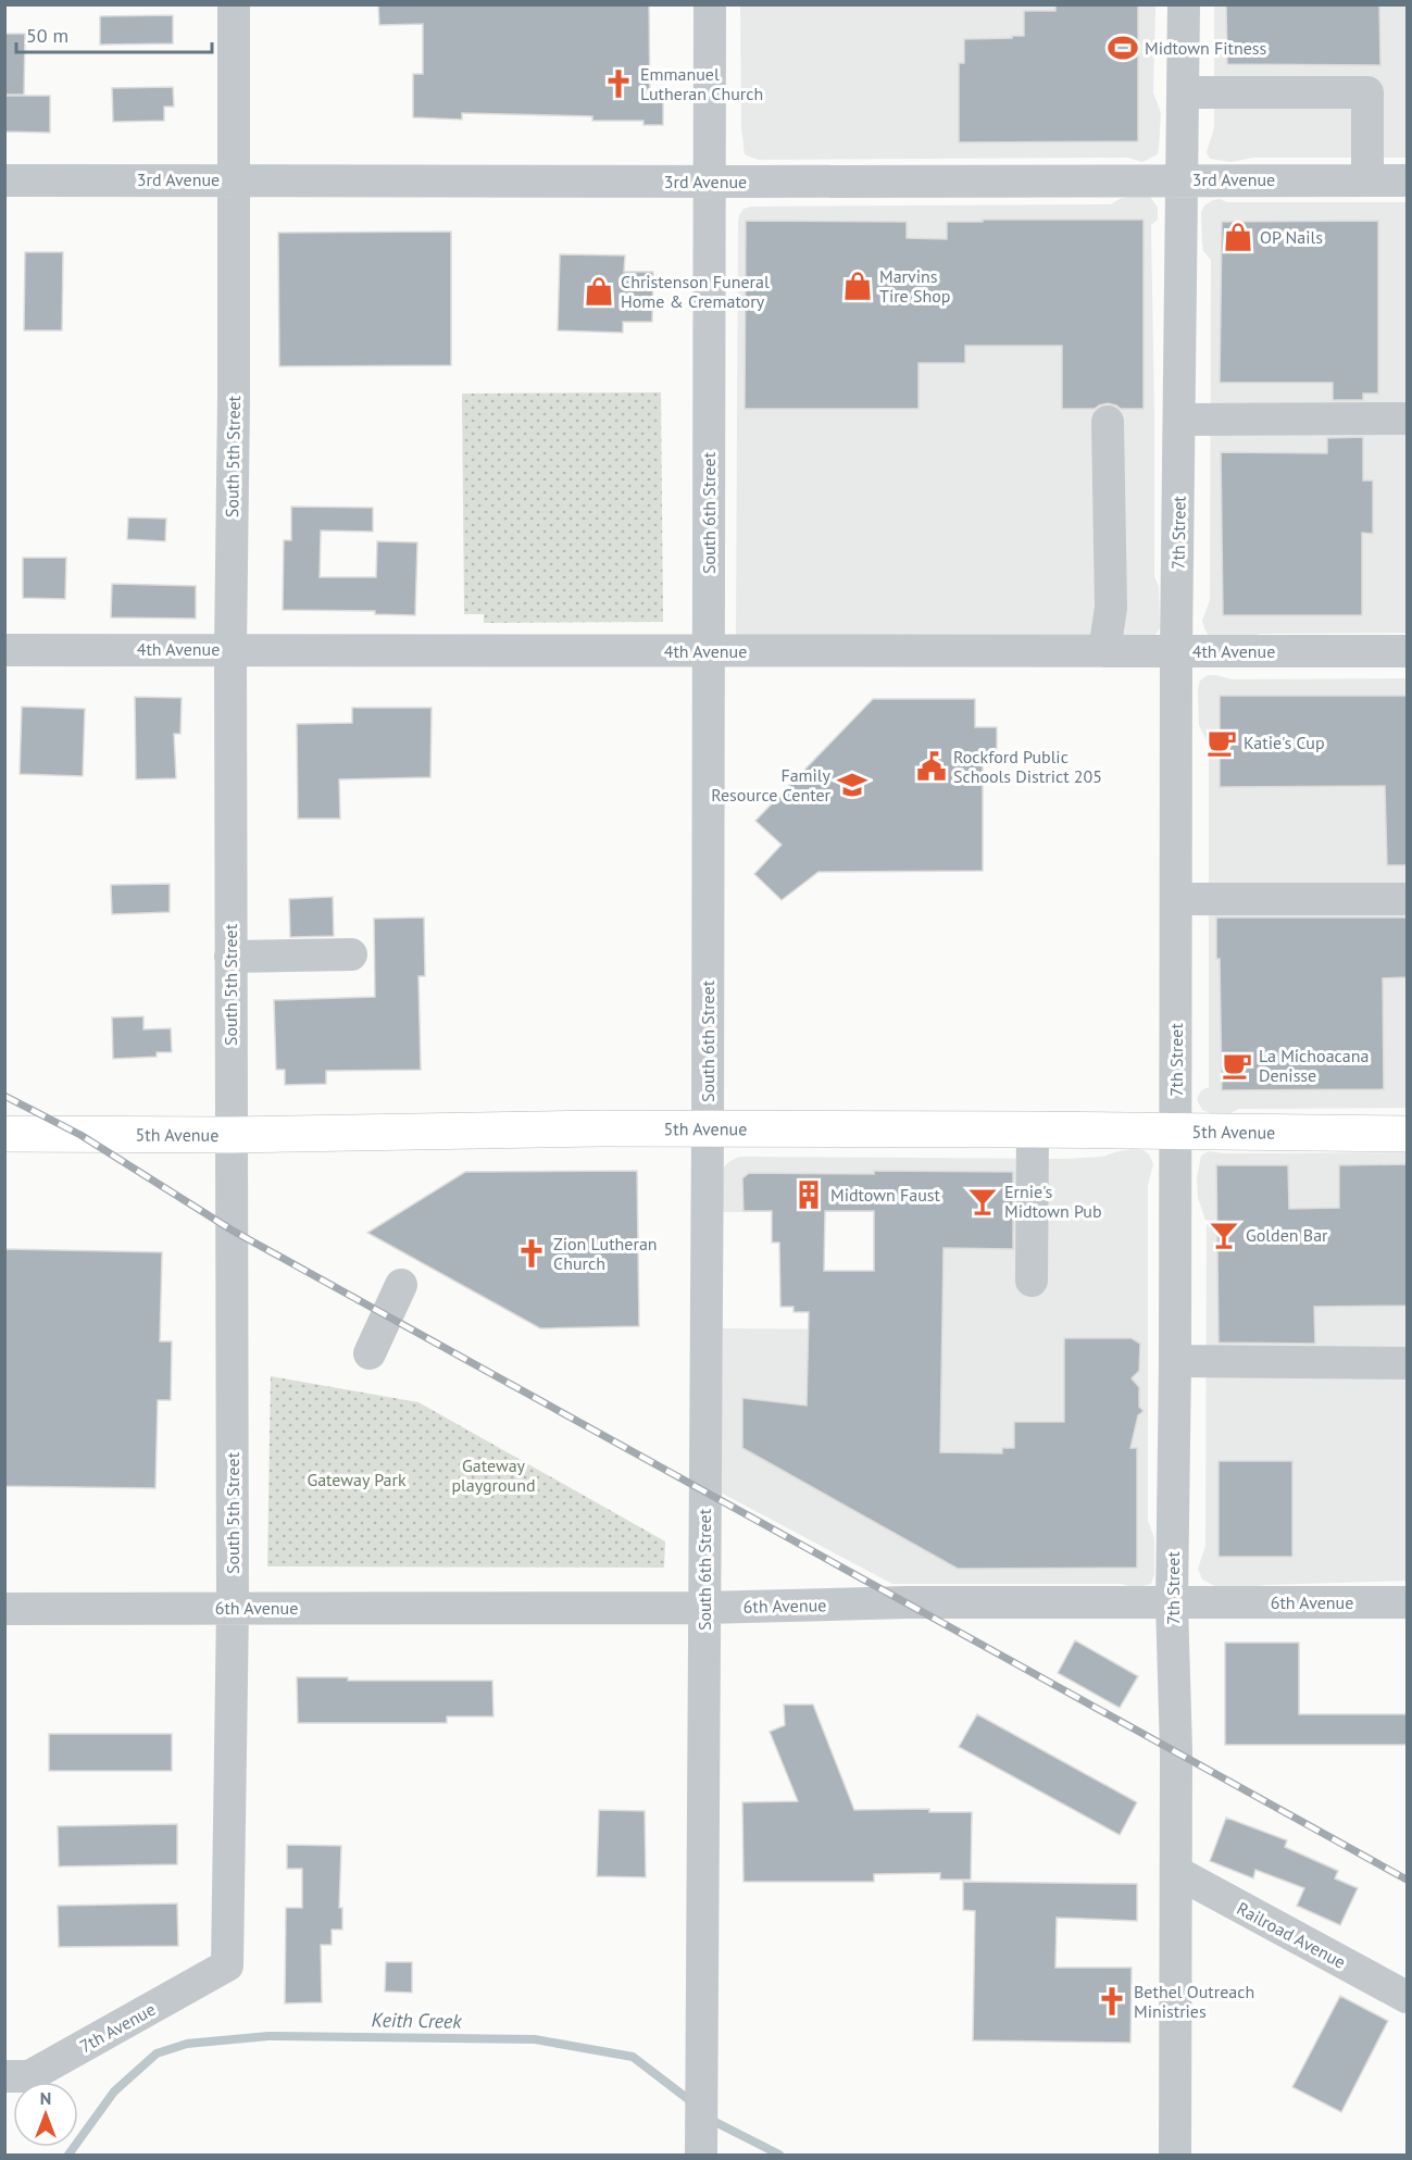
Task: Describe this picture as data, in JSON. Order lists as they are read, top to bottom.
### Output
{
  "streets": {
    "main road": ["5th Avenue"],
    "street": [
      "3rd Avenue",
      "South 5th Street",
      "South 6th Street",
      "7th Street",
      "4th Avenue",
      "6th Avenue",
      "Railroad Avenue",
      "7th Avenue"
    ]
  },
  "crossings": [
    ["3rd Avenue", "South 5th Street"],
    ["3rd Avenue", "South 6th Street"],
    ["3rd Avenue", "7th Street"],
    ["South 5th Street", "4th Avenue"],
    ["South 5th Street", "5th Avenue"],
    ["South 5th Street", "6th Avenue"],
    ["South 5th Street", "7th Avenue"],
    ["South 6th Street", "4th Avenue"],
    ["South 6th Street", "5th Avenue"],
    ["South 6th Street", "6th Avenue"],
    ["7th Street", "4th Avenue"],
    ["7th Street", "5th Avenue"],
    ["7th Street", "6th Avenue"],
    ["7th Street", "Railroad Avenue"]
  ],
  "water": ["Keith Creek"],
  "parks": ["Gateway playground", "Gateway Park"],
  "places": {
    "sports": ["Midtown Fitness"],
    "church": ["Emmanuel Lutheran Church", "Zion Lutheran Church", "Bethel Outreach Ministries"],
    "shop": ["OP Nails", "Marvins Tire Shop", "Christenson Funeral Home & Crematory"],
    "cafe": ["Katie's Cup", "La Michoacana Denisse"],
    "public building": ["Rockford Public Schools District 205"],
    "school or university": ["Family Resource Center"],
    "building": ["Midtown Faust"],
    "bar": ["Ernie's Midtown Pub", "Golden Bar"]
  },
  "scale_bar": "50 m",
  "north": "top"
}
